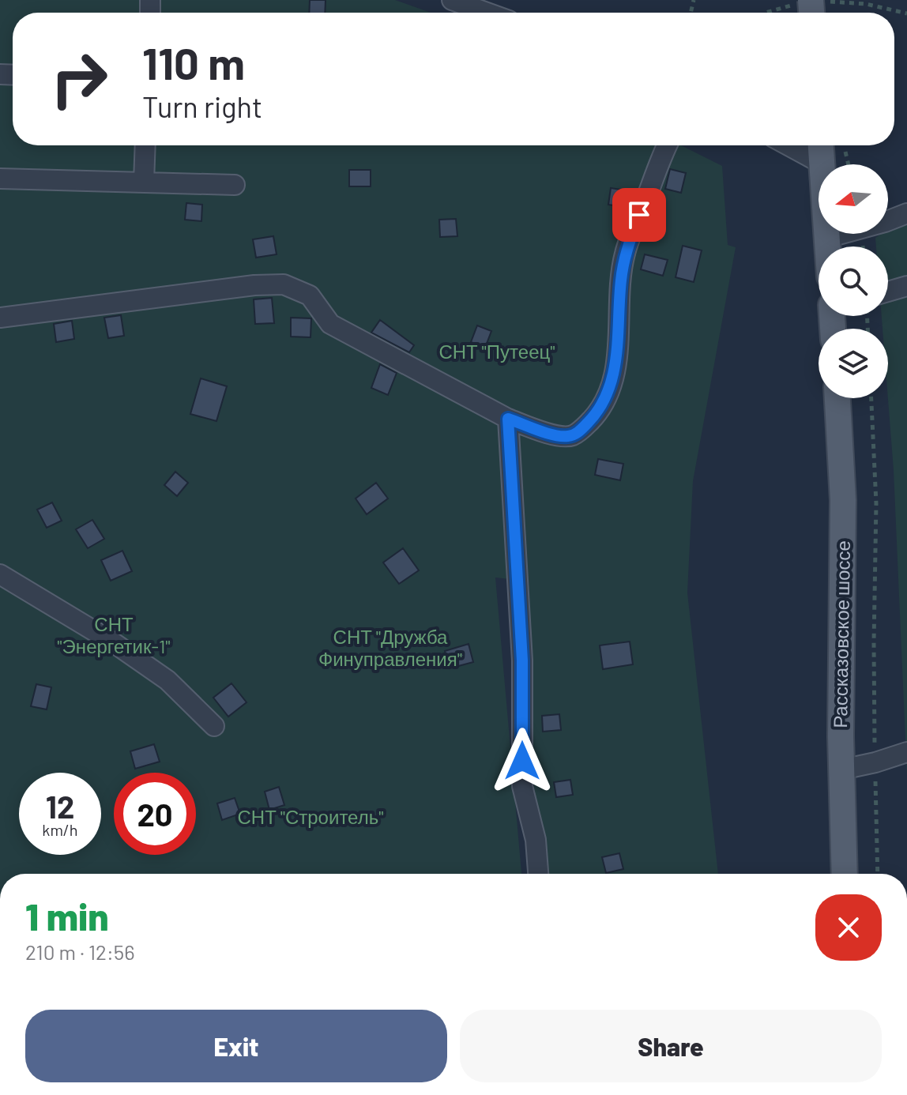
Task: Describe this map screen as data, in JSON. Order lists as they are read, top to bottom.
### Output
{
  "streets": {
    "main road": ["Рассказовское шоссе"]
  },
  "parks": [
    "СНТ \"Путеец\"",
    "СНТ \"Энергетик-1\"",
    "СНТ \"Дружба Финуправления\"",
    "СНТ \"Строитель\""
  ],
  "north": "left",
  "page": {
    "turn": ["110 m", "Turn right"],
    "speed": "12 km/h",
    "limit": "20",
    "heading": ["1 min", "210 m · 12:56"],
    "buttons": ["Exit", "Share"]
  }
}
